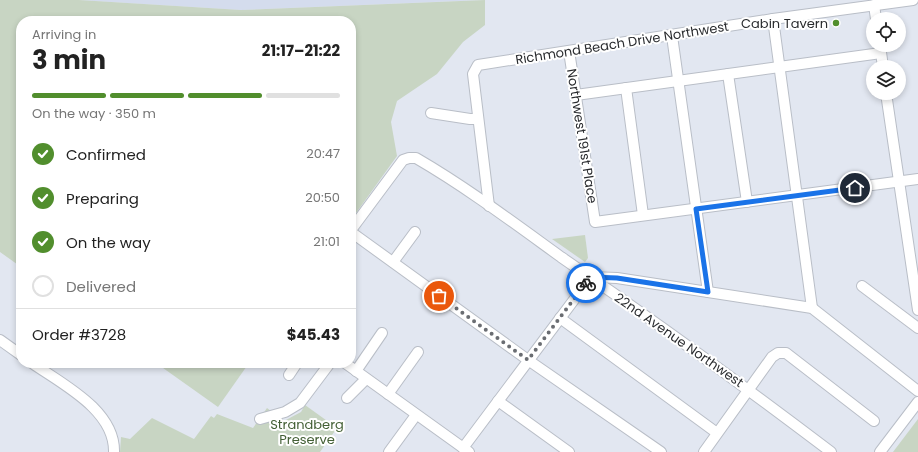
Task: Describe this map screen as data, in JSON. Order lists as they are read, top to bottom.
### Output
{
  "streets": {
    "street": ["Richmond Beach Drive Northwest", "Northwest 191st Place", "22nd Avenue Northwest"]
  },
  "crossings": [
    ["Richmond Beach Drive Northwest", "Northwest 191st Place"]
  ],
  "parks": ["Strandberg Preserve"],
  "places": ["Cabin Tavern"],
  "page": {
    "heading": ["3 min", "Arriving in", "21:17–21:22"],
    "panel": ["Order #3728", "$45.43"],
    "bar": "On the way · 350 m",
    "list": [
      ["Confirmed", "20:47"],
      ["Preparing", "20:50"],
      ["On the way", "21:01"],
      "Delivered"
    ]
  }
}
